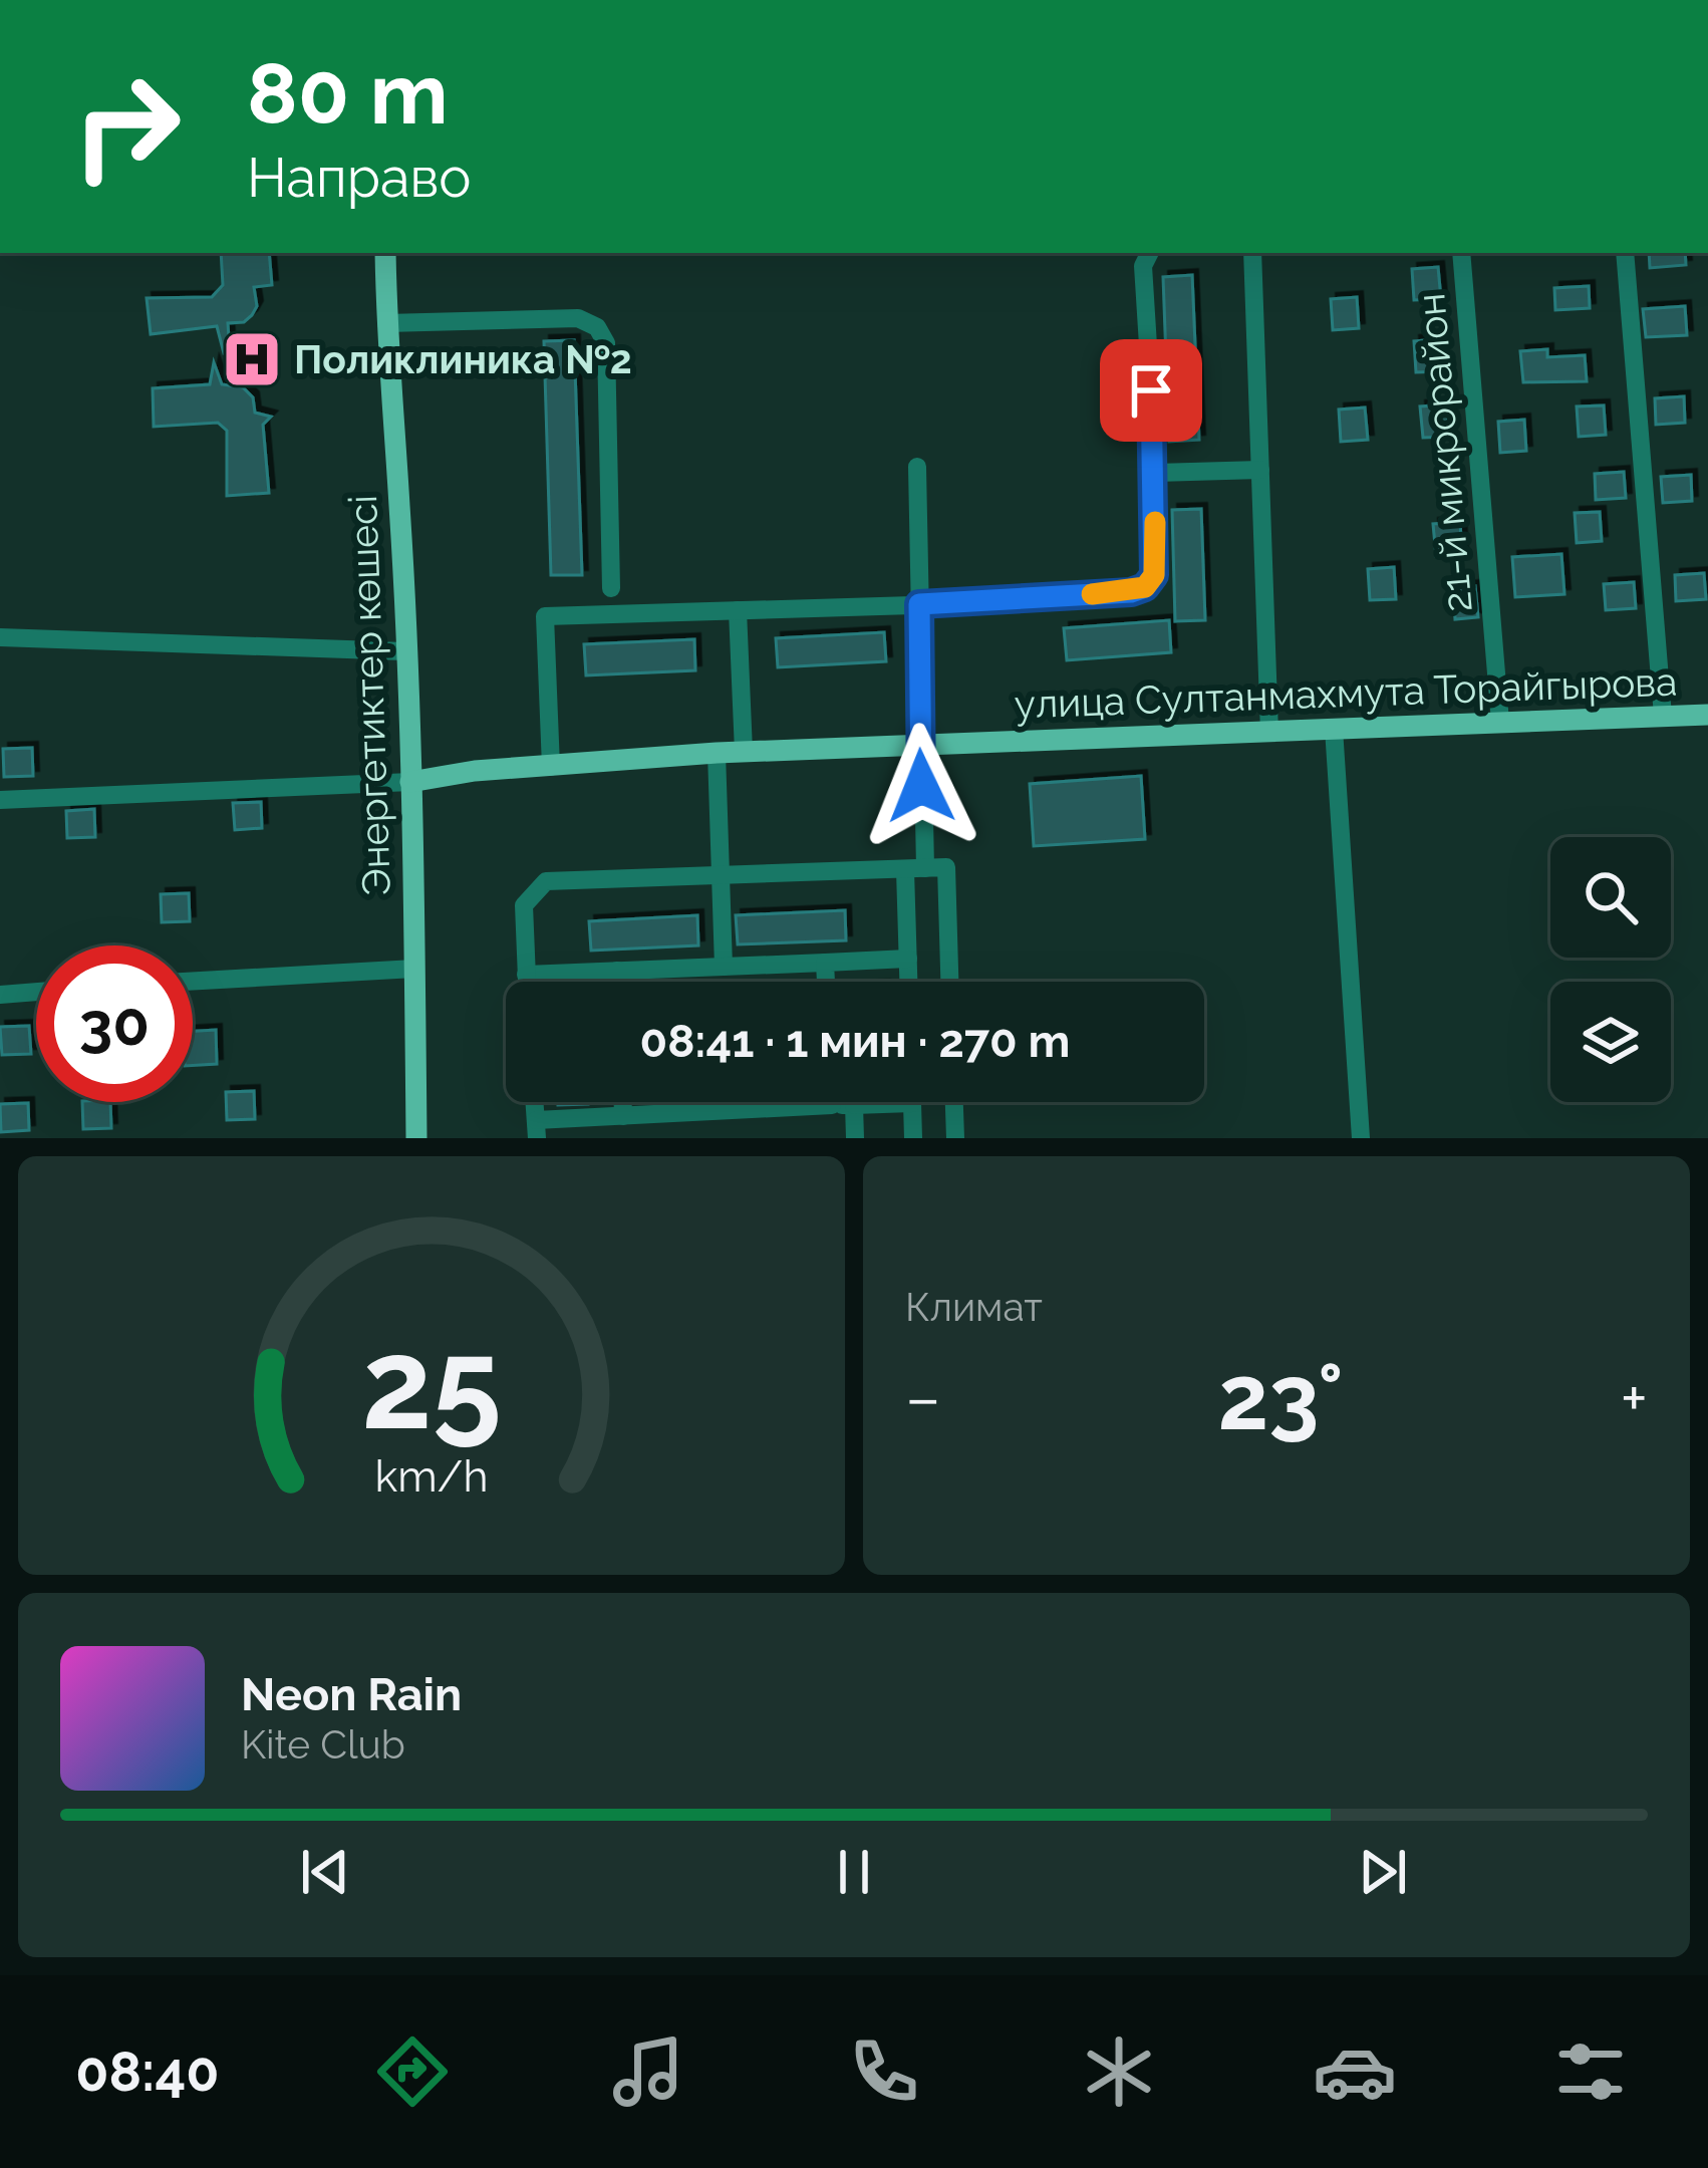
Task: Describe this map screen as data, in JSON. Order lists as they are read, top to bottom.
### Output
{
  "streets": {
    "main road": ["улица Султанмахмута Торайгырова", "Энергетиктер көшесі"],
    "street": ["21-й микрорайон"]
  },
  "crossings": [
    ["21-й микрорайон", "улица Султанмахмута Торайгырова"],
    ["улица Султанмахмута Торайгырова", "Энергетиктер көшесі"]
  ],
  "places": {
    "hospital": ["Поликлиника №2"]
  },
  "page": {
    "turn": ["80 m", "Направо"],
    "limit": "30",
    "trip": "08:41 · 1 мин · 270 m",
    "tile": "Климат",
    "heat": ["−", "23°", "+"],
    "song": ["Neon Rain", "Kite Club"],
    "tabs": "08:40",
    "gauge": ["25", "km/h"]
  }
}
